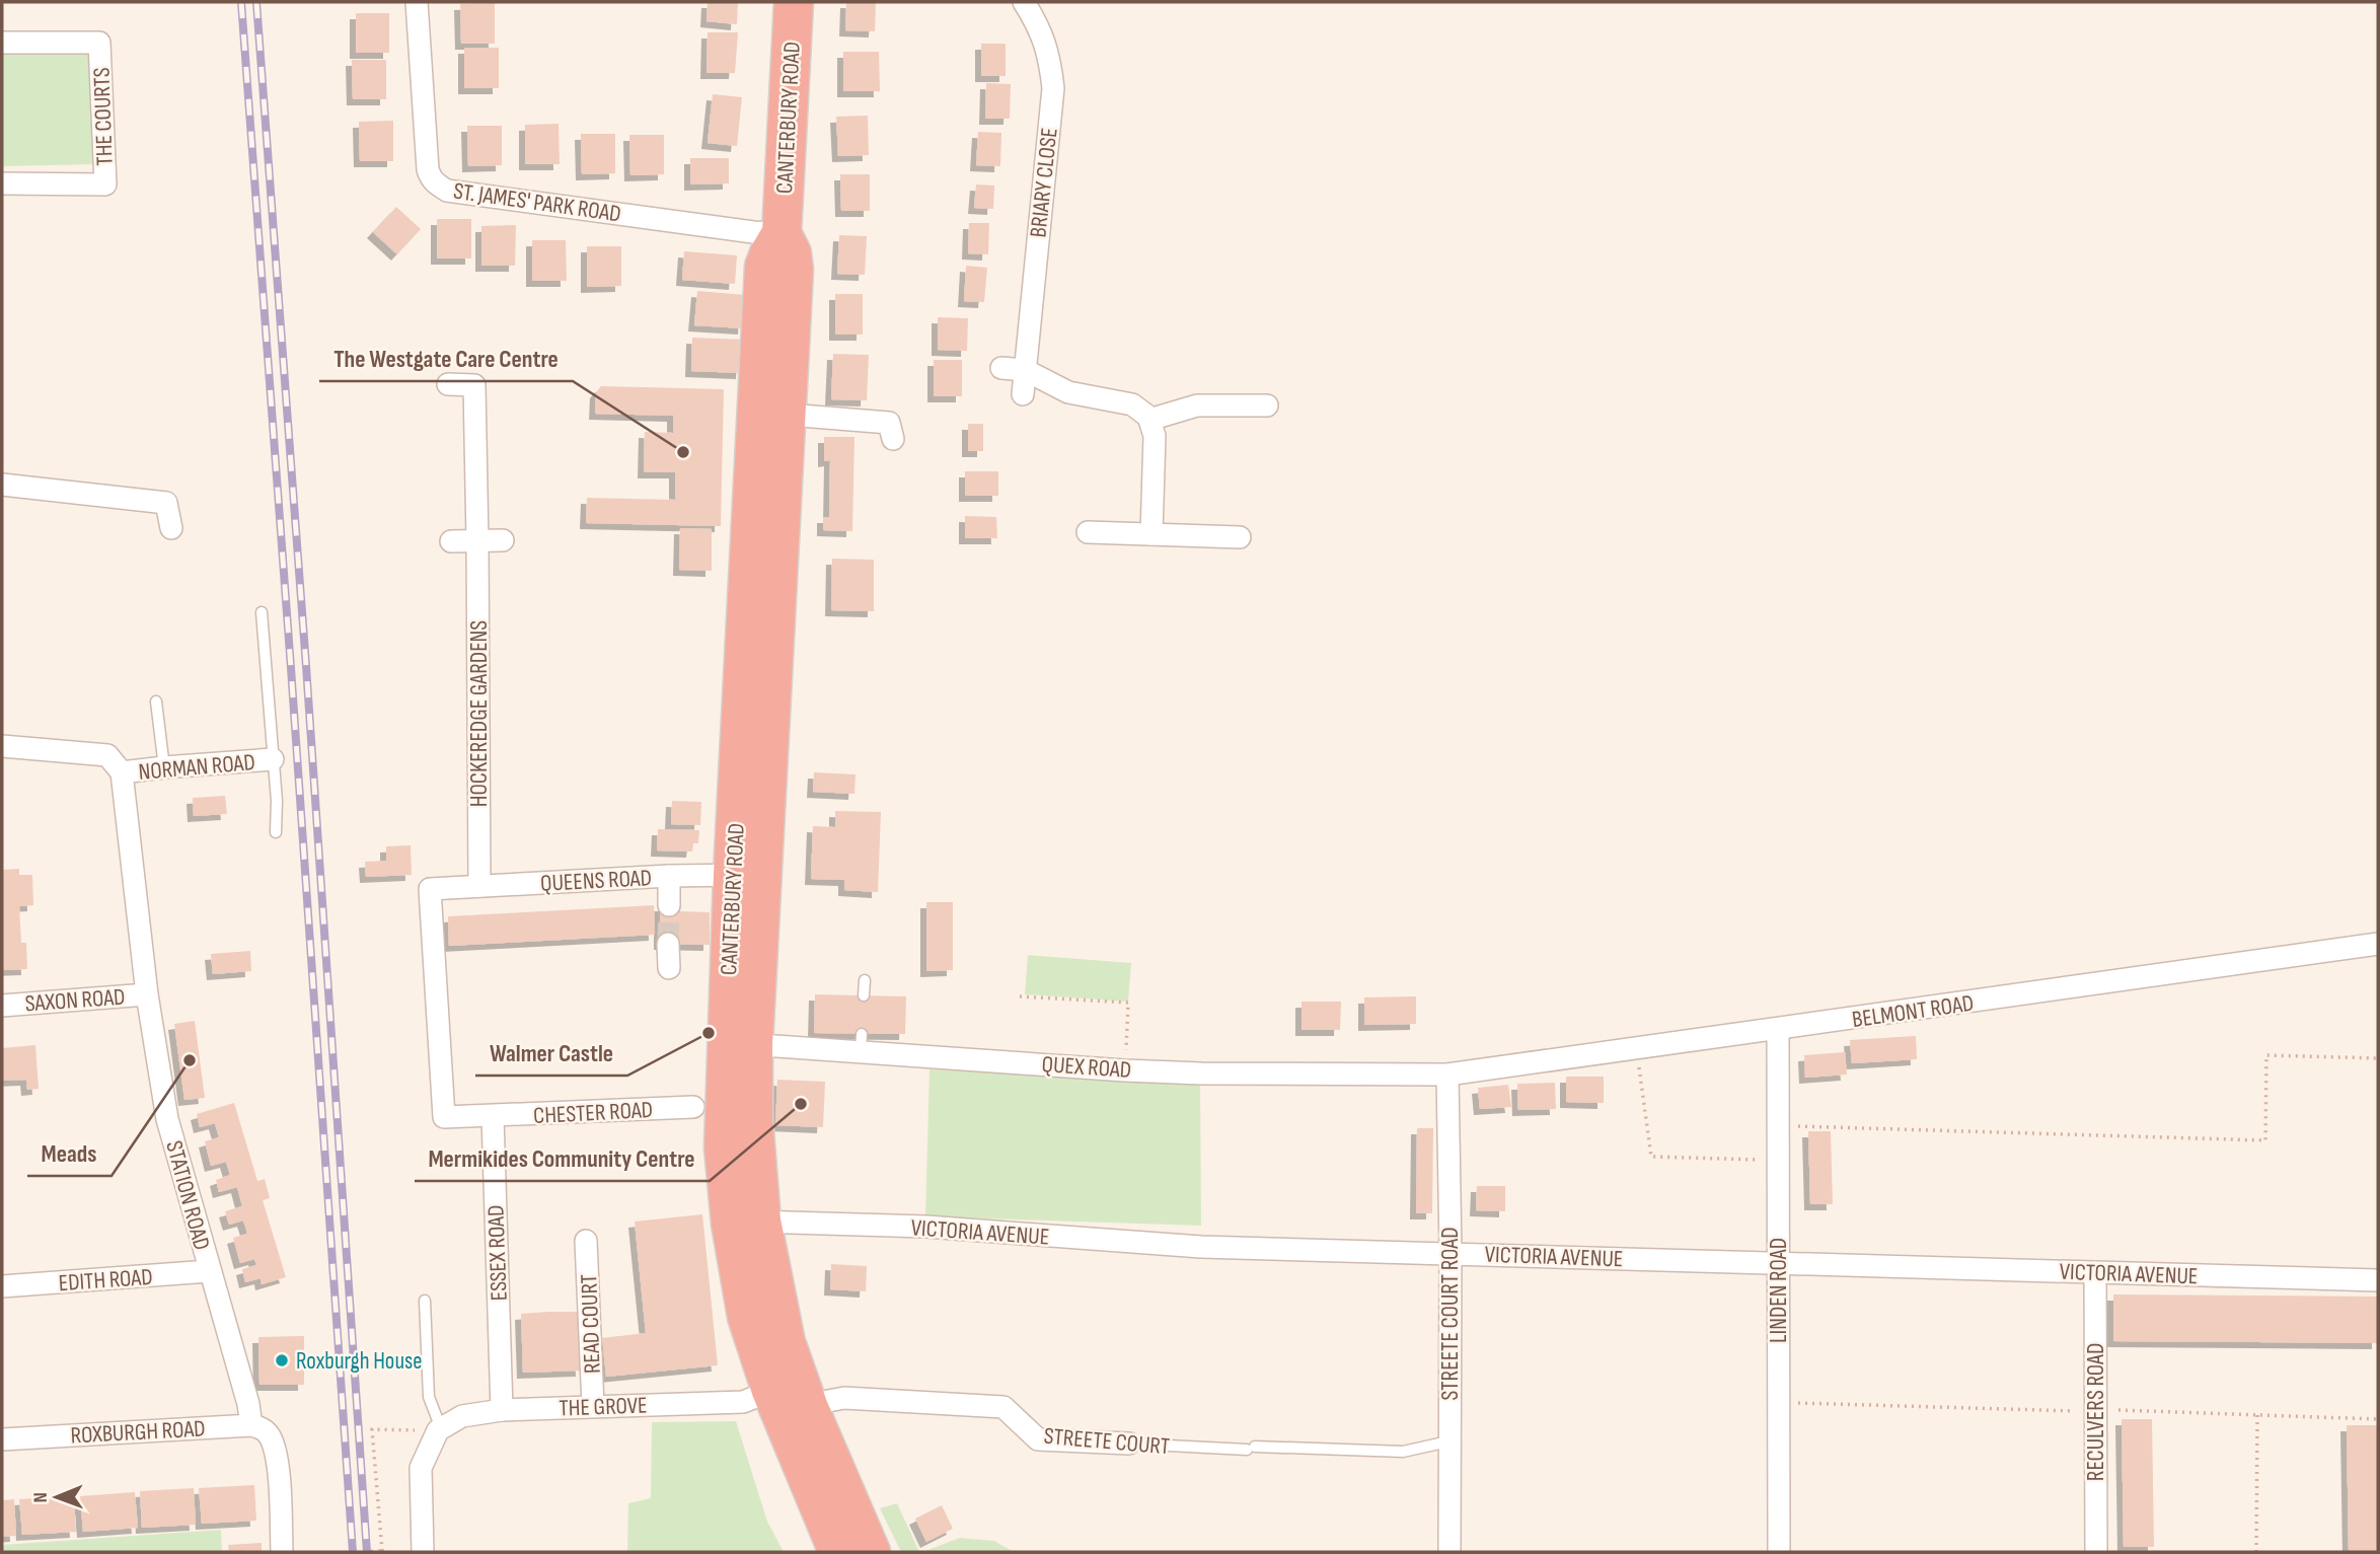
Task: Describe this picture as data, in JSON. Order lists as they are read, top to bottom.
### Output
{
  "streets": {
    "highway": ["CANTERBURY ROAD"],
    "street": [
      "THE COURTS",
      "BRIARY CLOSE",
      "ST. JAMES' PARK ROAD",
      "HOCKEREDGE GARDENS",
      "NORMAN ROAD",
      "QUEENS ROAD",
      "SAXON ROAD",
      "BELMONT ROAD",
      "QUEX ROAD",
      "CHESTER ROAD",
      "STATION ROAD",
      "VICTORIA AVENUE",
      "ESSEX ROAD",
      "EDITH ROAD",
      "LINDEN ROAD",
      "STREETE COURT ROAD",
      "READ COURT",
      "THE GROVE",
      "RECULVERS ROAD",
      "ROXBURGH ROAD",
      "STREETE COURT"
    ]
  },
  "crossings": [
    ["CANTERBURY ROAD", "ST. JAMES' PARK ROAD"],
    ["CANTERBURY ROAD", "QUEENS ROAD"],
    ["CANTERBURY ROAD", "QUEX ROAD"],
    ["CANTERBURY ROAD", "VICTORIA AVENUE"],
    ["CANTERBURY ROAD", "THE GROVE"],
    ["CANTERBURY ROAD", "STREETE COURT"],
    ["HOCKEREDGE GARDENS", "QUEENS ROAD"],
    ["NORMAN ROAD", "STATION ROAD"],
    ["QUEENS ROAD", "CHESTER ROAD"],
    ["QUEENS ROAD", "ESSEX ROAD"],
    ["SAXON ROAD", "STATION ROAD"],
    ["BELMONT ROAD", "QUEX ROAD"],
    ["BELMONT ROAD", "LINDEN ROAD"],
    ["BELMONT ROAD", "STREETE COURT ROAD"],
    ["QUEX ROAD", "STREETE COURT ROAD"],
    ["CHESTER ROAD", "ESSEX ROAD"],
    ["STATION ROAD", "EDITH ROAD"],
    ["STATION ROAD", "ROXBURGH ROAD"],
    ["VICTORIA AVENUE", "LINDEN ROAD"],
    ["VICTORIA AVENUE", "STREETE COURT ROAD"],
    ["VICTORIA AVENUE", "RECULVERS ROAD"],
    ["ESSEX ROAD", "THE GROVE"],
    ["STREETE COURT ROAD", "STREETE COURT"],
    ["READ COURT", "THE GROVE"]
  ],
  "places": [
    "The Westgate Care Centre",
    "Walmer Castle",
    "Meads",
    "Mermikides Community Centre",
    "Roxburgh House"
  ],
  "north": "left"
}
